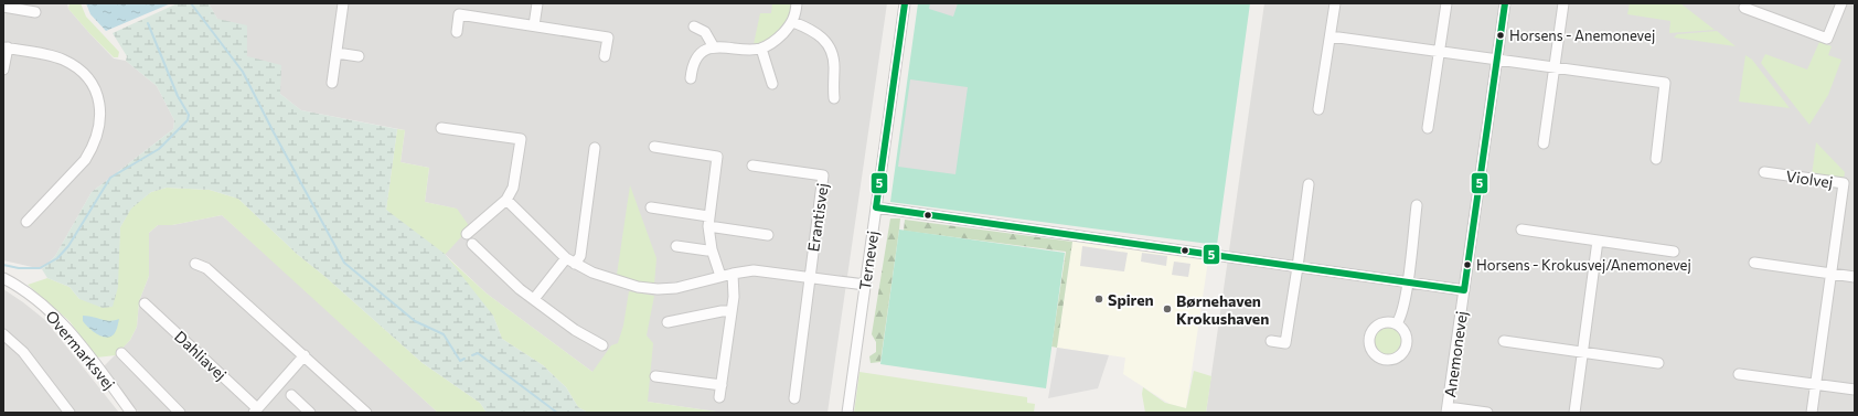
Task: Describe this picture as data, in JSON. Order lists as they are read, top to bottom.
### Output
{
  "streets": {
    "street": [
      "Violvej",
      "Erantisvej",
      "Ternevej",
      "Overmarksvej",
      "Anemonevej",
      "Dahliavej"
    ]
  },
  "places": [
    "Horsens - Anemonevej",
    "Horsens - Krokusvej/Anemonevej",
    "Spiren",
    "Børnehaven Krokushaven"
  ],
  "lines": ["transit line 5"]
}
